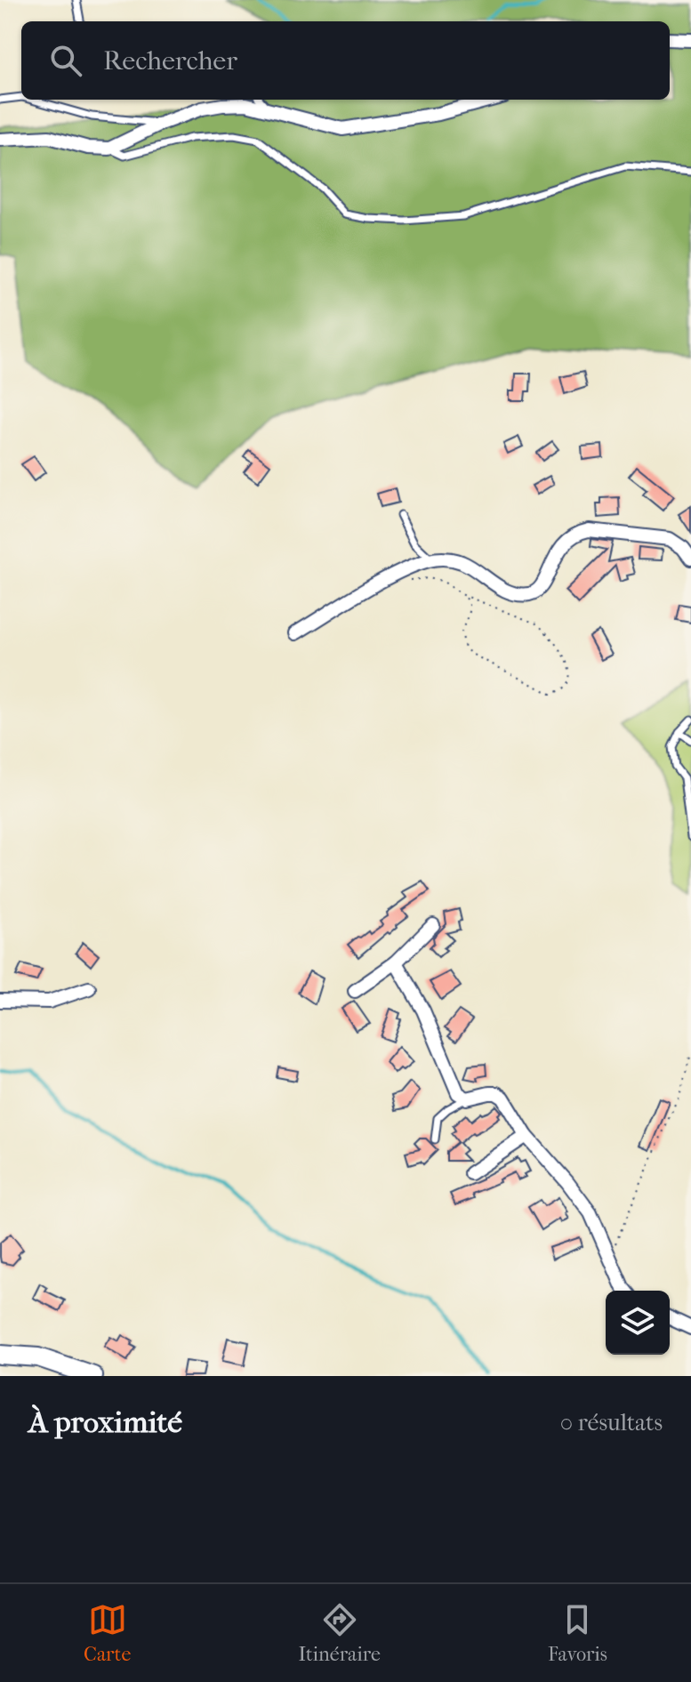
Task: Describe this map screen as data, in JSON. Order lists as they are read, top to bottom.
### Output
{
  "page": {
    "search": "Rechercher",
    "heading": ["À proximité", "0 résultats"],
    "nav": ["Carte", "Itinéraire", "Favoris"]
  }
}
